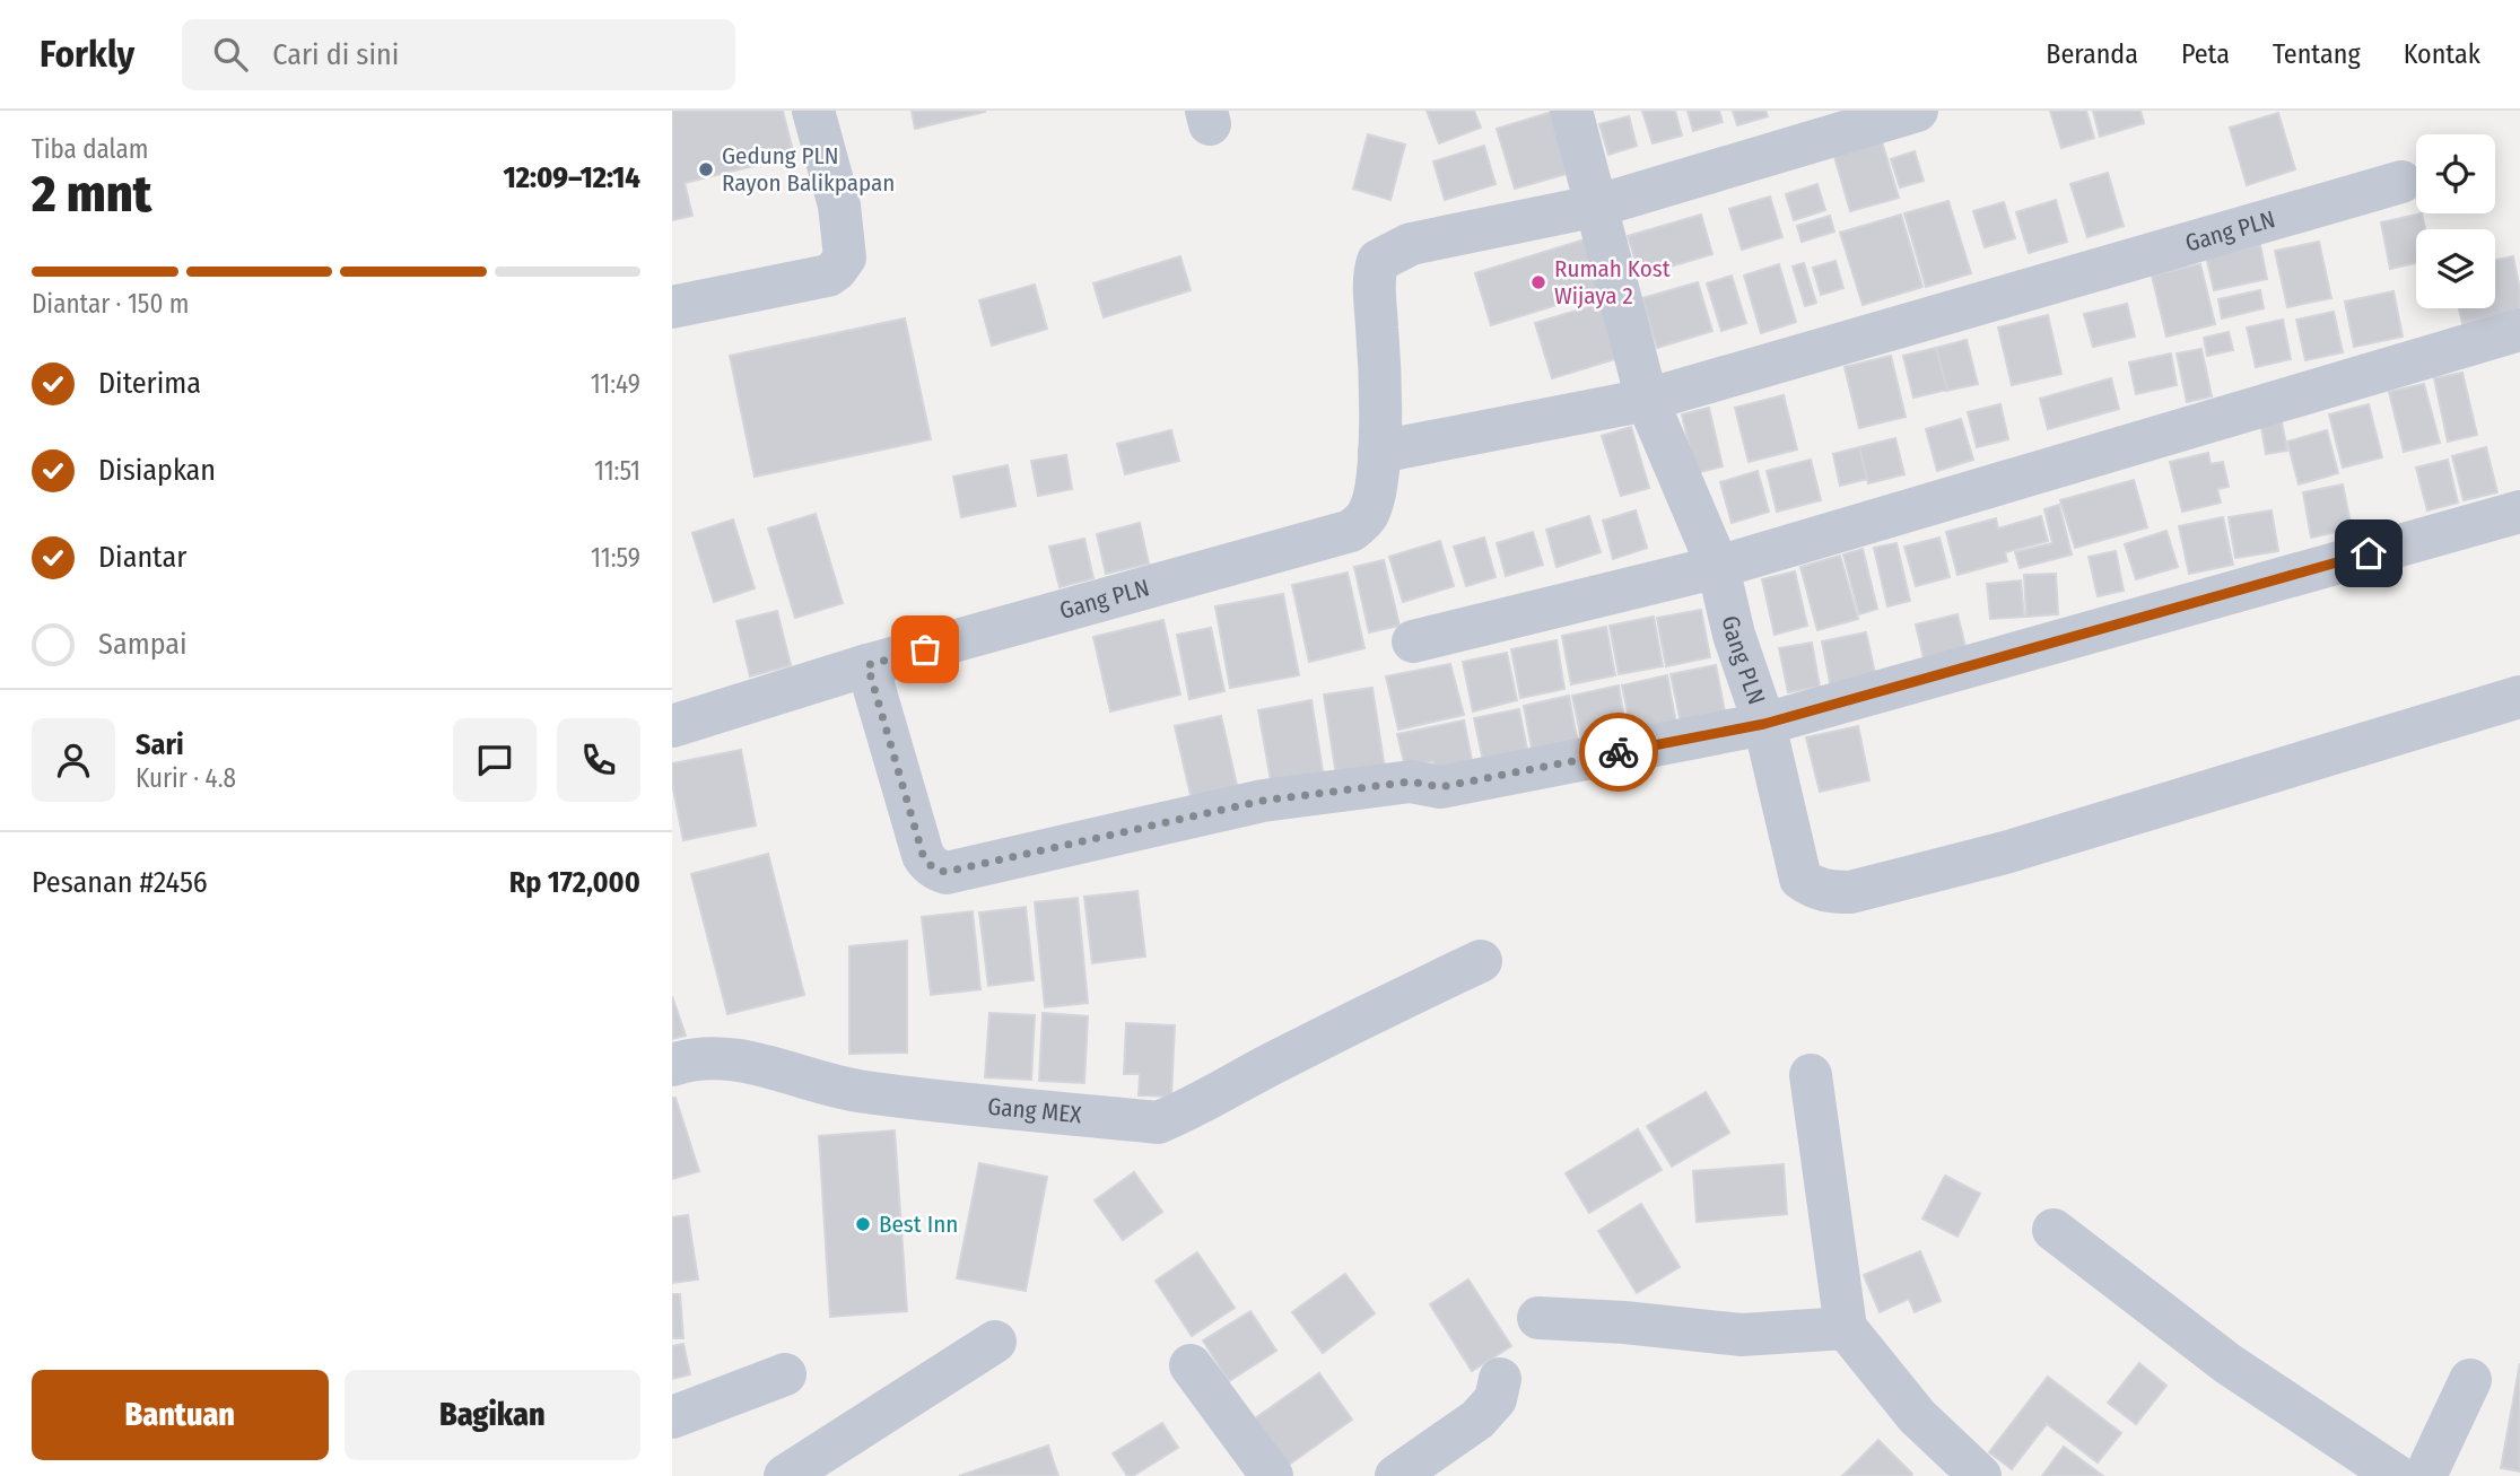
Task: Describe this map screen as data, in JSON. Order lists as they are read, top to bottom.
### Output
{
  "streets": {
    "street": ["Gang PLN", "Gang MEX"]
  },
  "places": ["Gedung PLN Rayon Balikpapan", "Rumah Kost Wijaya 2", "Best Inn"],
  "page": {
    "header": "Forkly",
    "search": "Cari di sini",
    "nav": [
      "Beranda",
      "Peta",
      "Tentang",
      "Kontak"
    ],
    "heading": ["2 mnt", "Tiba dalam", "12:09–12:14"],
    "panel": [
      "Sari",
      "Kurir · 4.8",
      "Pesanan #2456",
      "Rp 172,000"
    ],
    "bar": "Diantar · 150 m",
    "list": [
      ["Diterima", "11:49"],
      ["Disiapkan", "11:51"],
      ["Diantar", "11:59"],
      "Sampai"
    ],
    "buttons": ["Bantuan", "Bagikan"]
  }
}
